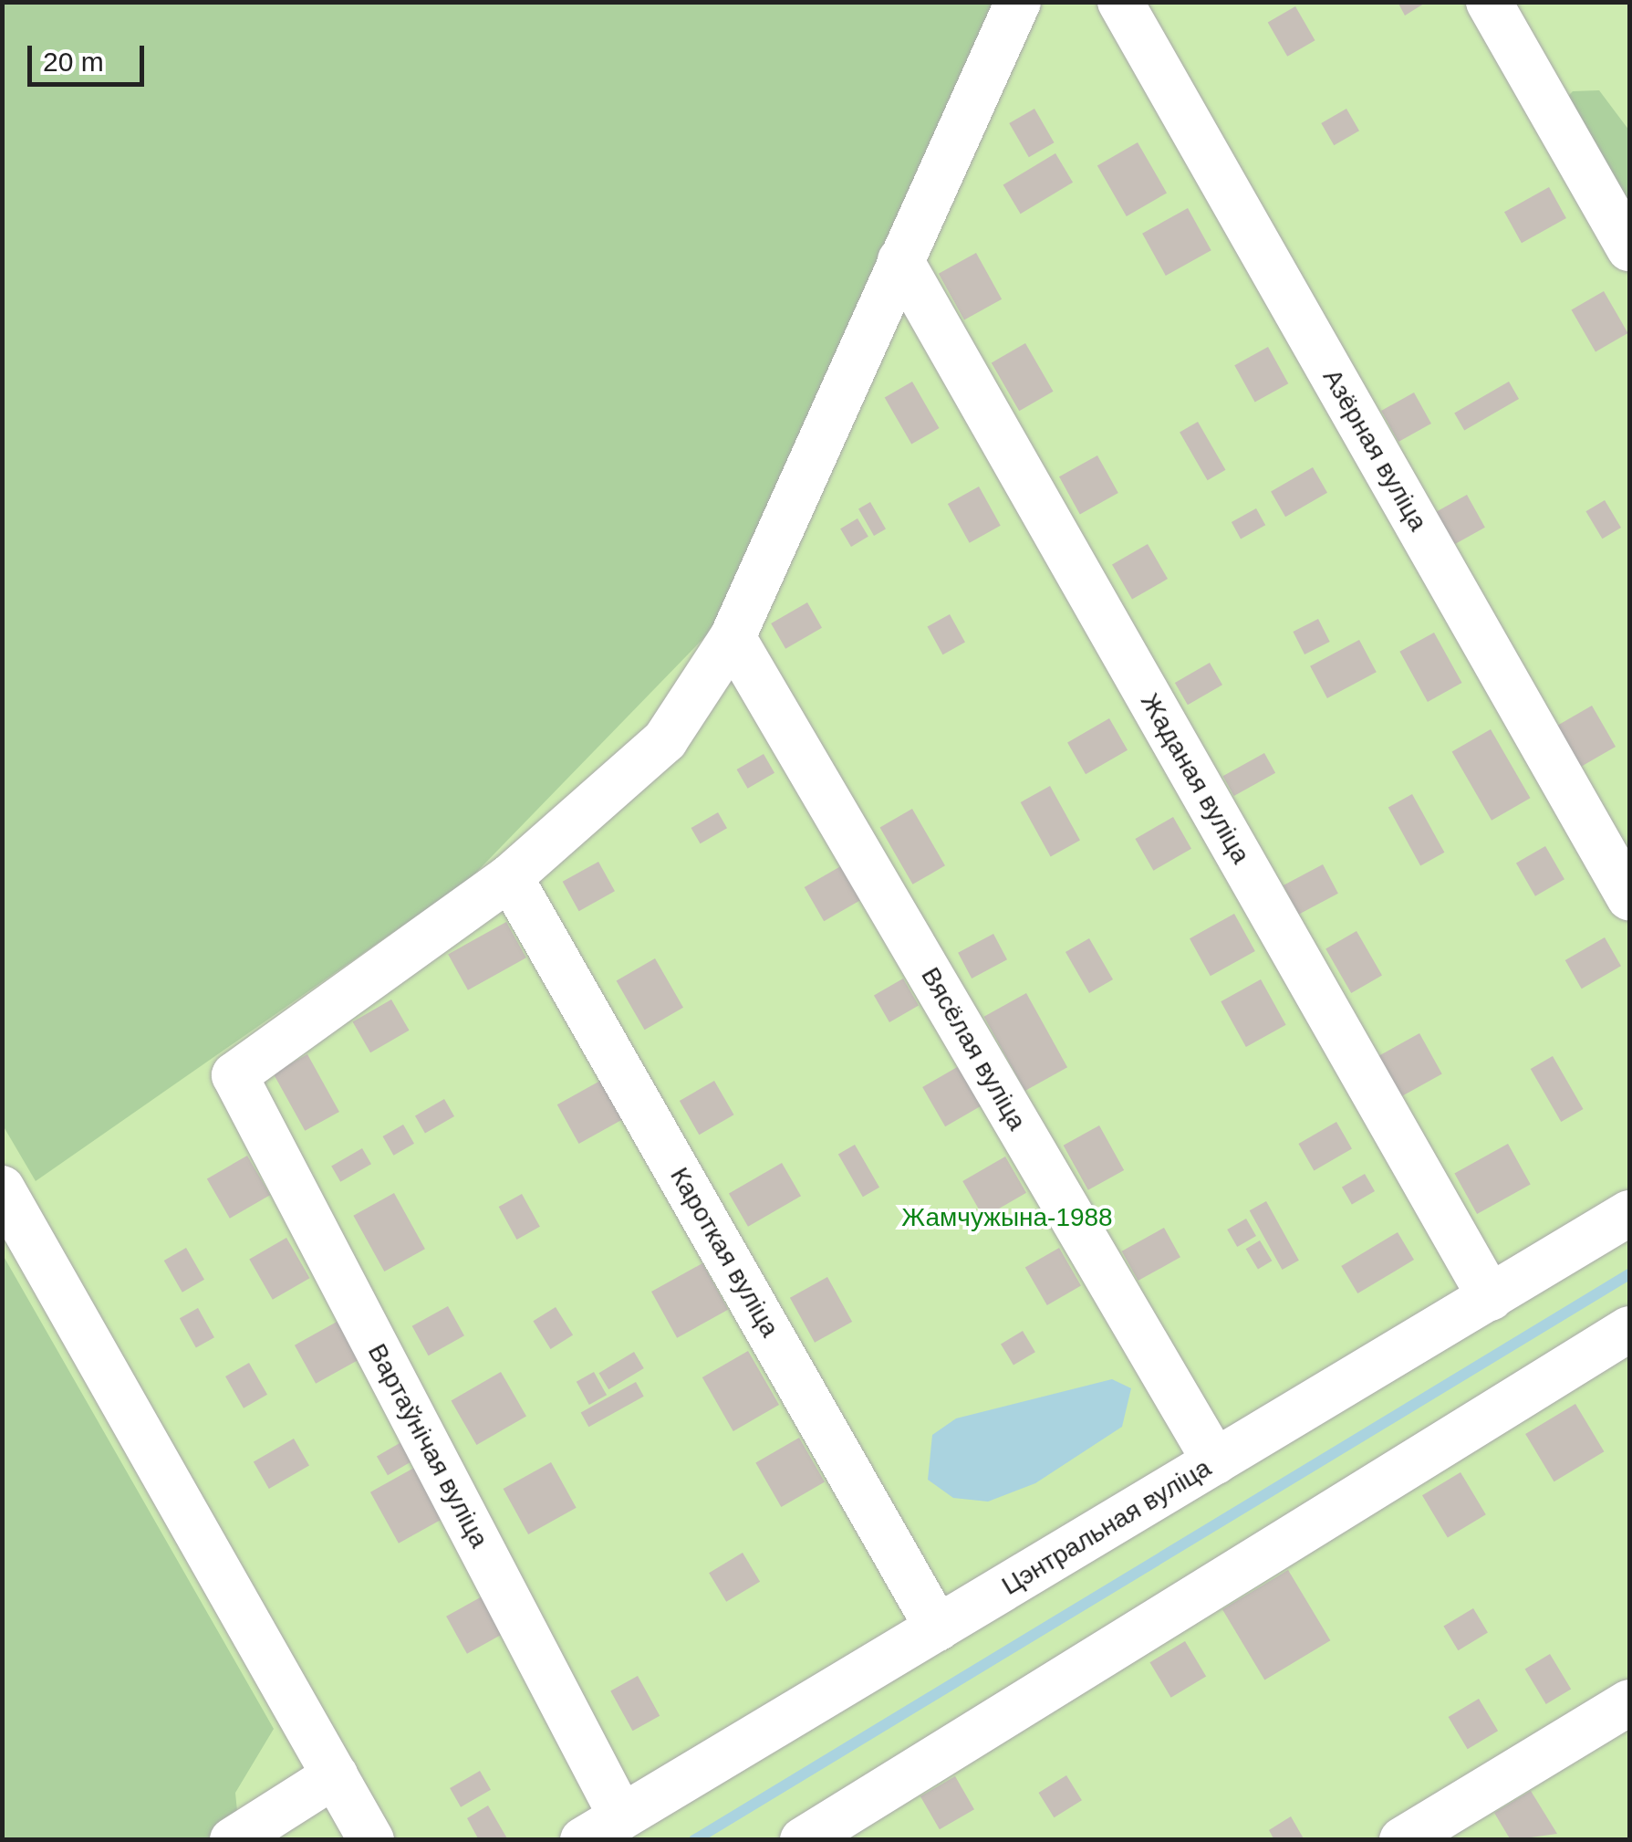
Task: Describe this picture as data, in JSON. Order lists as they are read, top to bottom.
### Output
{
  "streets": {
    "street": [
      "Азёрная вуліца",
      "Жаданая вуліца",
      "Вясёлая вуліца",
      "Кароткая вуліца",
      "Вартаўнічая вуліца",
      "Цэнтральная вуліца"
    ]
  },
  "crossings": [
    ["Жаданая вуліца", "Цэнтральная вуліца"],
    ["Вясёлая вуліца", "Цэнтральная вуліца"],
    ["Кароткая вуліца", "Вартаўнічая вуліца"],
    ["Кароткая вуліца", "Цэнтральная вуліца"],
    ["Вартаўнічая вуліца", "Цэнтральная вуліца"]
  ],
  "parks": ["Жамчужына-1988"],
  "scale_bar": "20 m"
}
